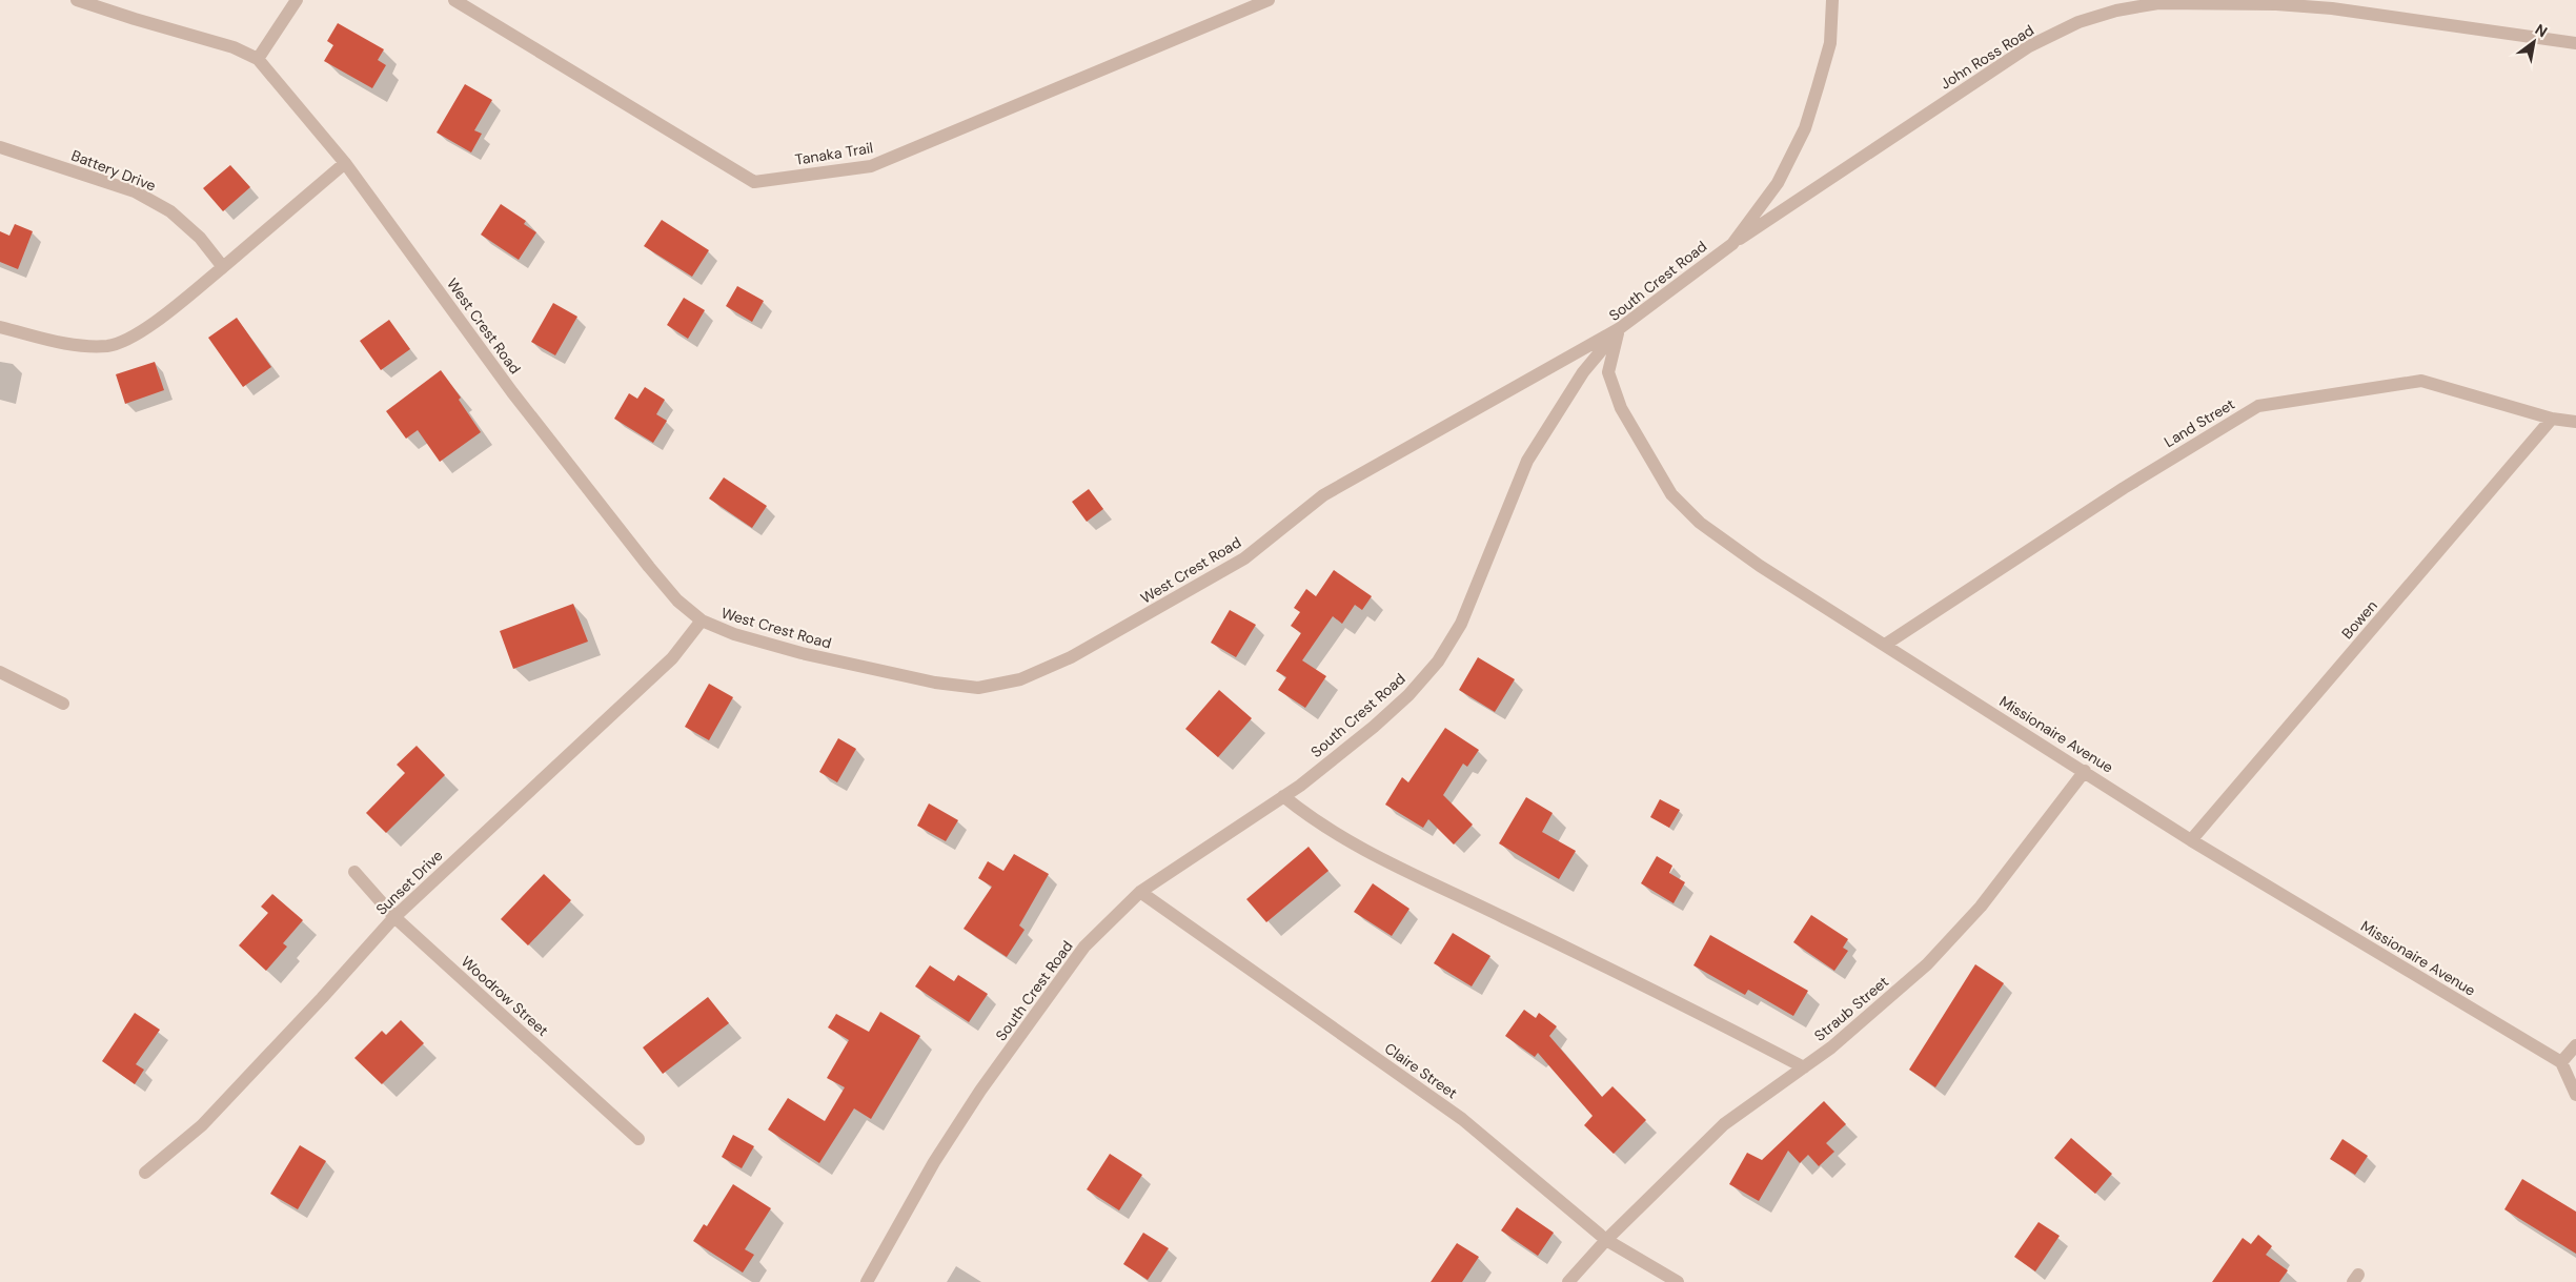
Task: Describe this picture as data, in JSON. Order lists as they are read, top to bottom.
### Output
{
  "streets": {
    "street": [
      "John Ross Road",
      "Tanaka Trail",
      "Battery Drive",
      "South Crest Road",
      "West Crest Road",
      "Land Street",
      "Bowen",
      "Missionaire Avenue",
      "Sunset Drive",
      "Woodrow Street",
      "Straub Street",
      "Claire Street"
    ]
  },
  "crossings": [
    ["John Ross Road", "South Crest Road"],
    ["South Crest Road", "West Crest Road"],
    ["South Crest Road", "Missionaire Avenue"],
    ["South Crest Road", "Claire Street"],
    ["West Crest Road", "Missionaire Avenue"],
    ["West Crest Road", "Sunset Drive"],
    ["Land Street", "Bowen"],
    ["Land Street", "Missionaire Avenue"],
    ["Bowen", "Missionaire Avenue"],
    ["Missionaire Avenue", "Straub Street"],
    ["Sunset Drive", "Woodrow Street"],
    ["Straub Street", "Claire Street"]
  ],
  "north": "top right"
}
